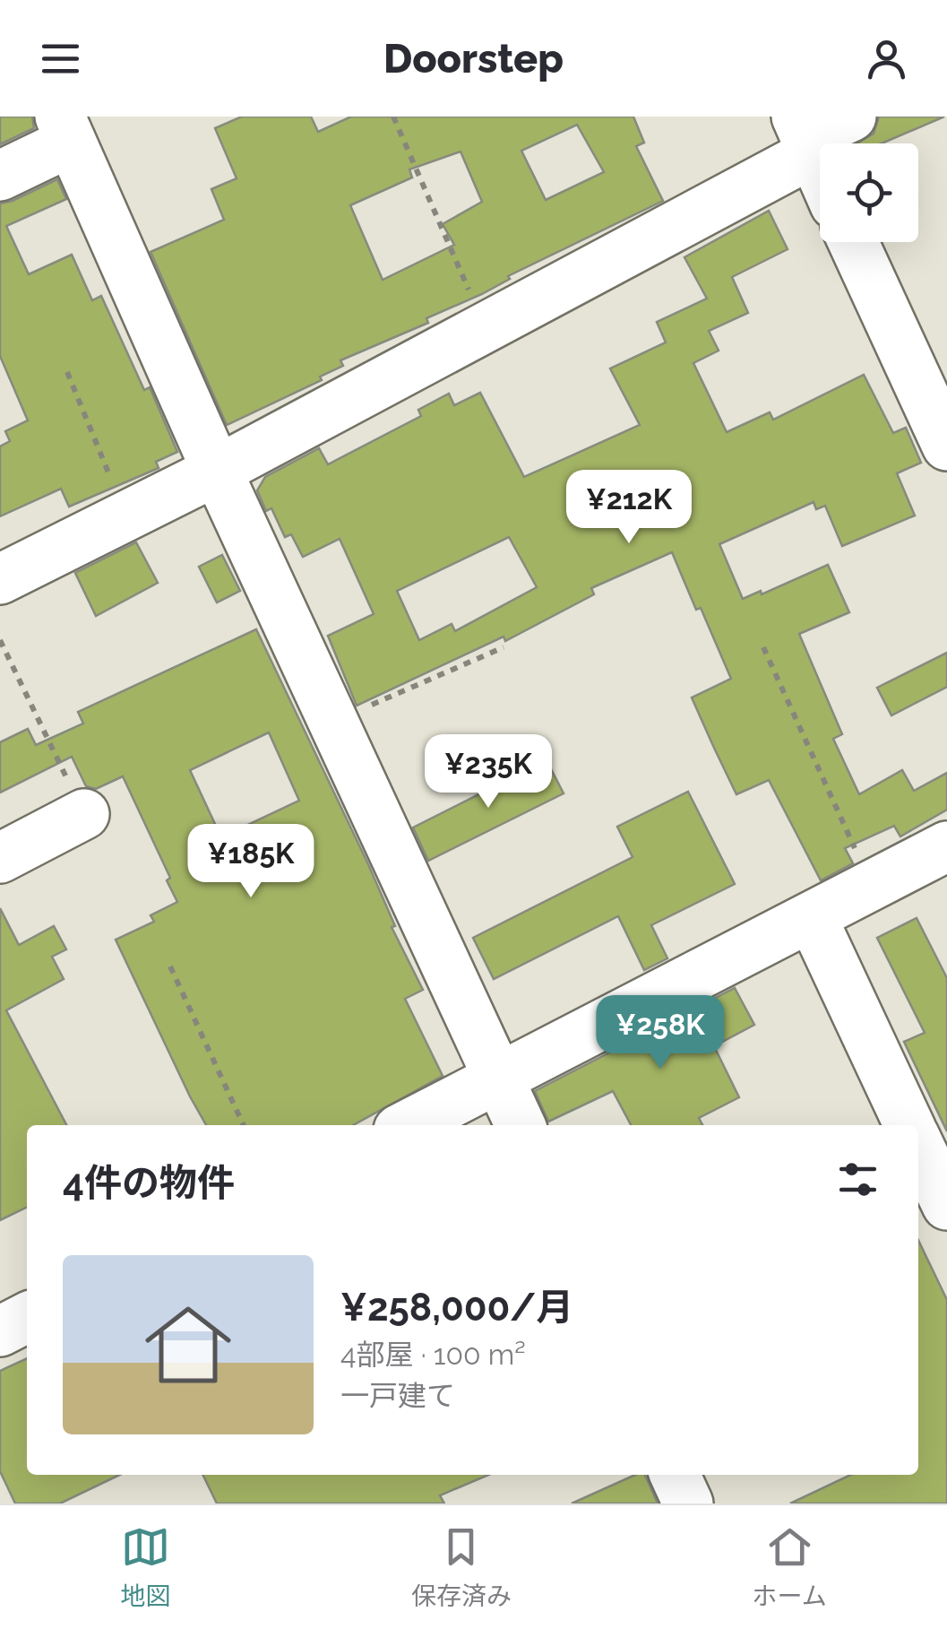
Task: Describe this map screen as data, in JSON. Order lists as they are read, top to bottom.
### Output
{
  "page": {
    "header": "Doorstep",
    "price": [
      "¥212K",
      "¥235K",
      "¥185K",
      "¥258K"
    ],
    "heading": "4件の物件",
    "list": [
      {
        "name": "¥258,000/月",
        "note": "4部屋 · 100 m² · 一戸建て"
      }
    ],
    "tabs": ["地図", "保存済み", "ホーム"]
  }
}
